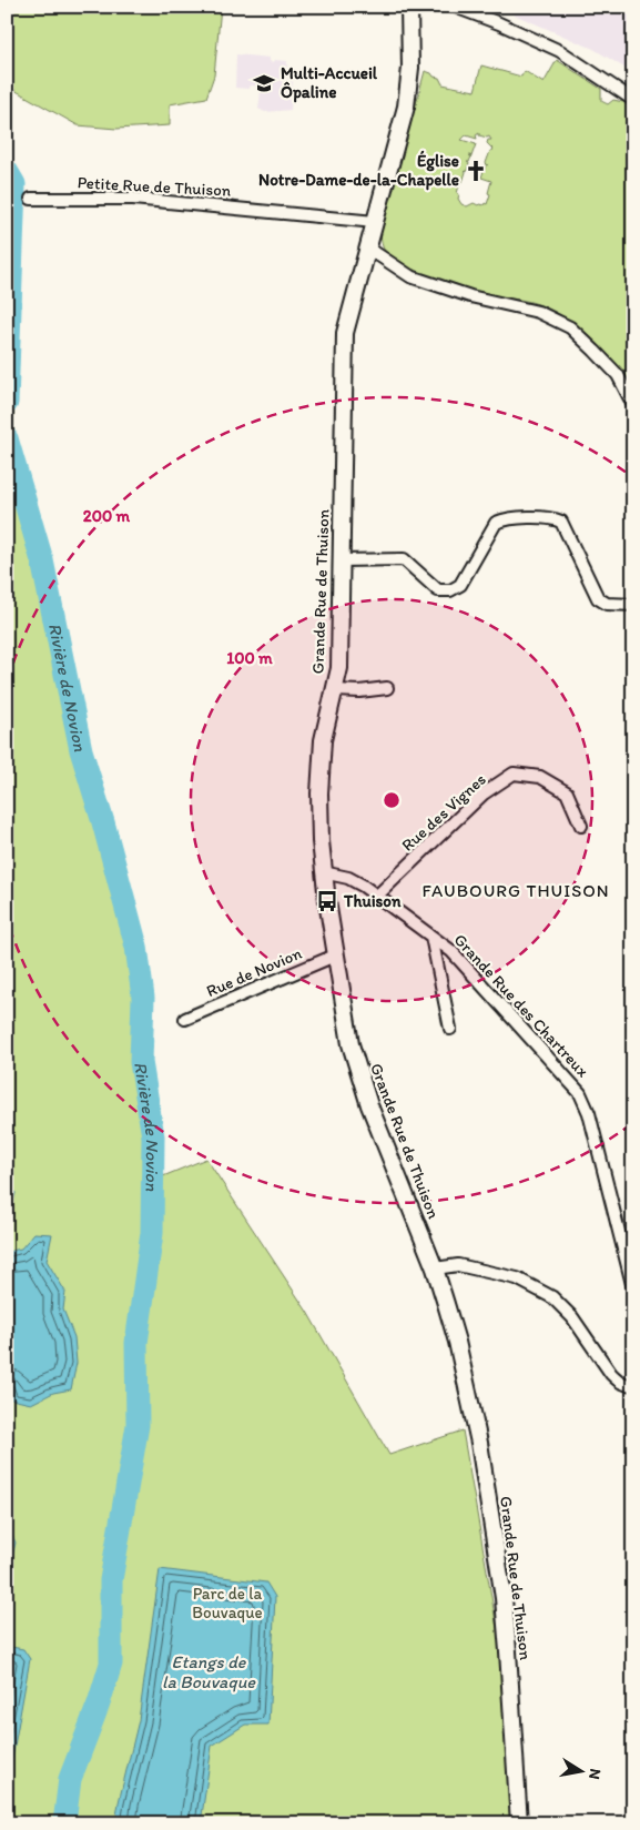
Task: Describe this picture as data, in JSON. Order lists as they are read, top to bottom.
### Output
{
  "streets": {
    "street": [
      "Petite Rue de Thuison",
      "Grande Rue de Thuison",
      "Rue des Vignes",
      "Rue de Novion",
      "Grande Rue des Chartreux"
    ]
  },
  "crossings": [
    ["Petite Rue de Thuison", "Grande Rue de Thuison"],
    ["Grande Rue de Thuison", "Rue de Novion"],
    ["Grande Rue de Thuison", "Grande Rue des Chartreux"],
    ["Rue des Vignes", "Grande Rue des Chartreux"]
  ],
  "districts": ["FAUBOURG THUISON"],
  "water": ["Rivière de Novion", "Etangs de la Bouvaque"],
  "parks": ["Parc de la Bouvaque"],
  "places": {
    "school or university": ["Multi-Accueil Ôpaline"],
    "church": ["Église Notre-Dame-de-la-Chapelle"],
    "bus stop": ["Thuison"]
  },
  "north": "right",
  "rings": ["200 m", "100 m"]
}
